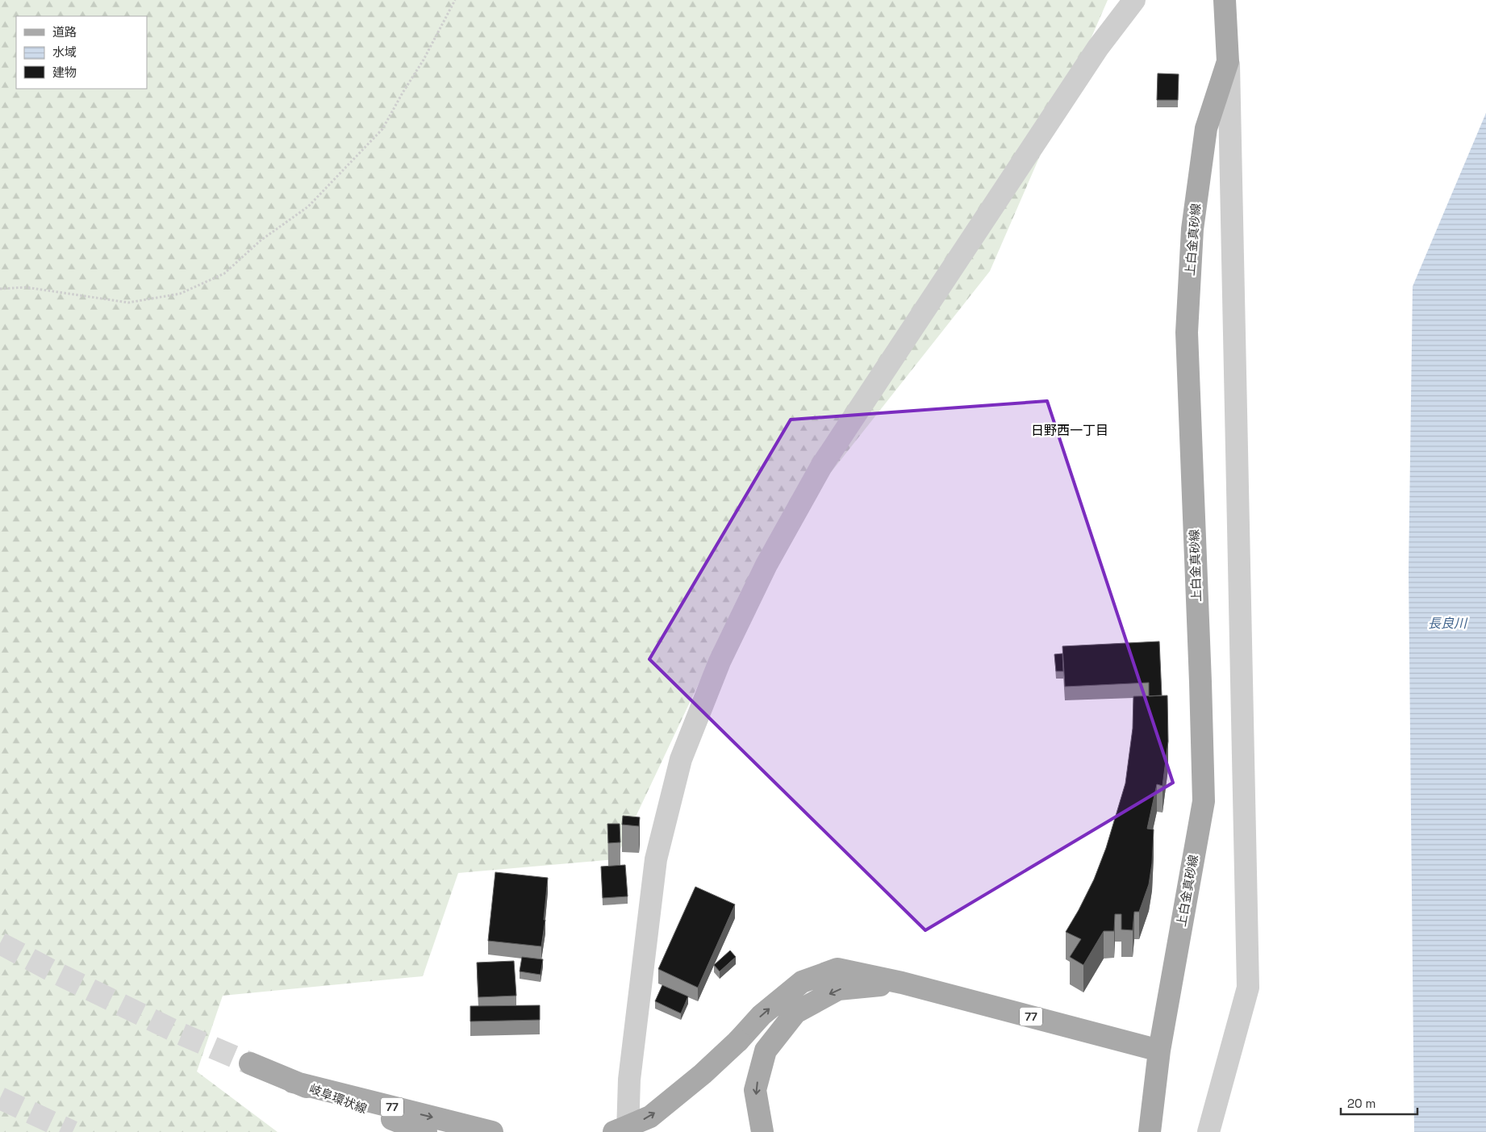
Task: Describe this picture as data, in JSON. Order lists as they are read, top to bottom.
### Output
{
  "streets": {
    "main road": ["上白金真砂線", "77", "岐阜環状線"]
  },
  "crossings": [
    ["上白金真砂線", "77"],
    ["77", "岐阜環状線"]
  ],
  "districts": ["日野西一丁目"],
  "water": ["長良川"],
  "legend": ["道路", "水域", "建物"],
  "scale_bar": "20 m"
}
